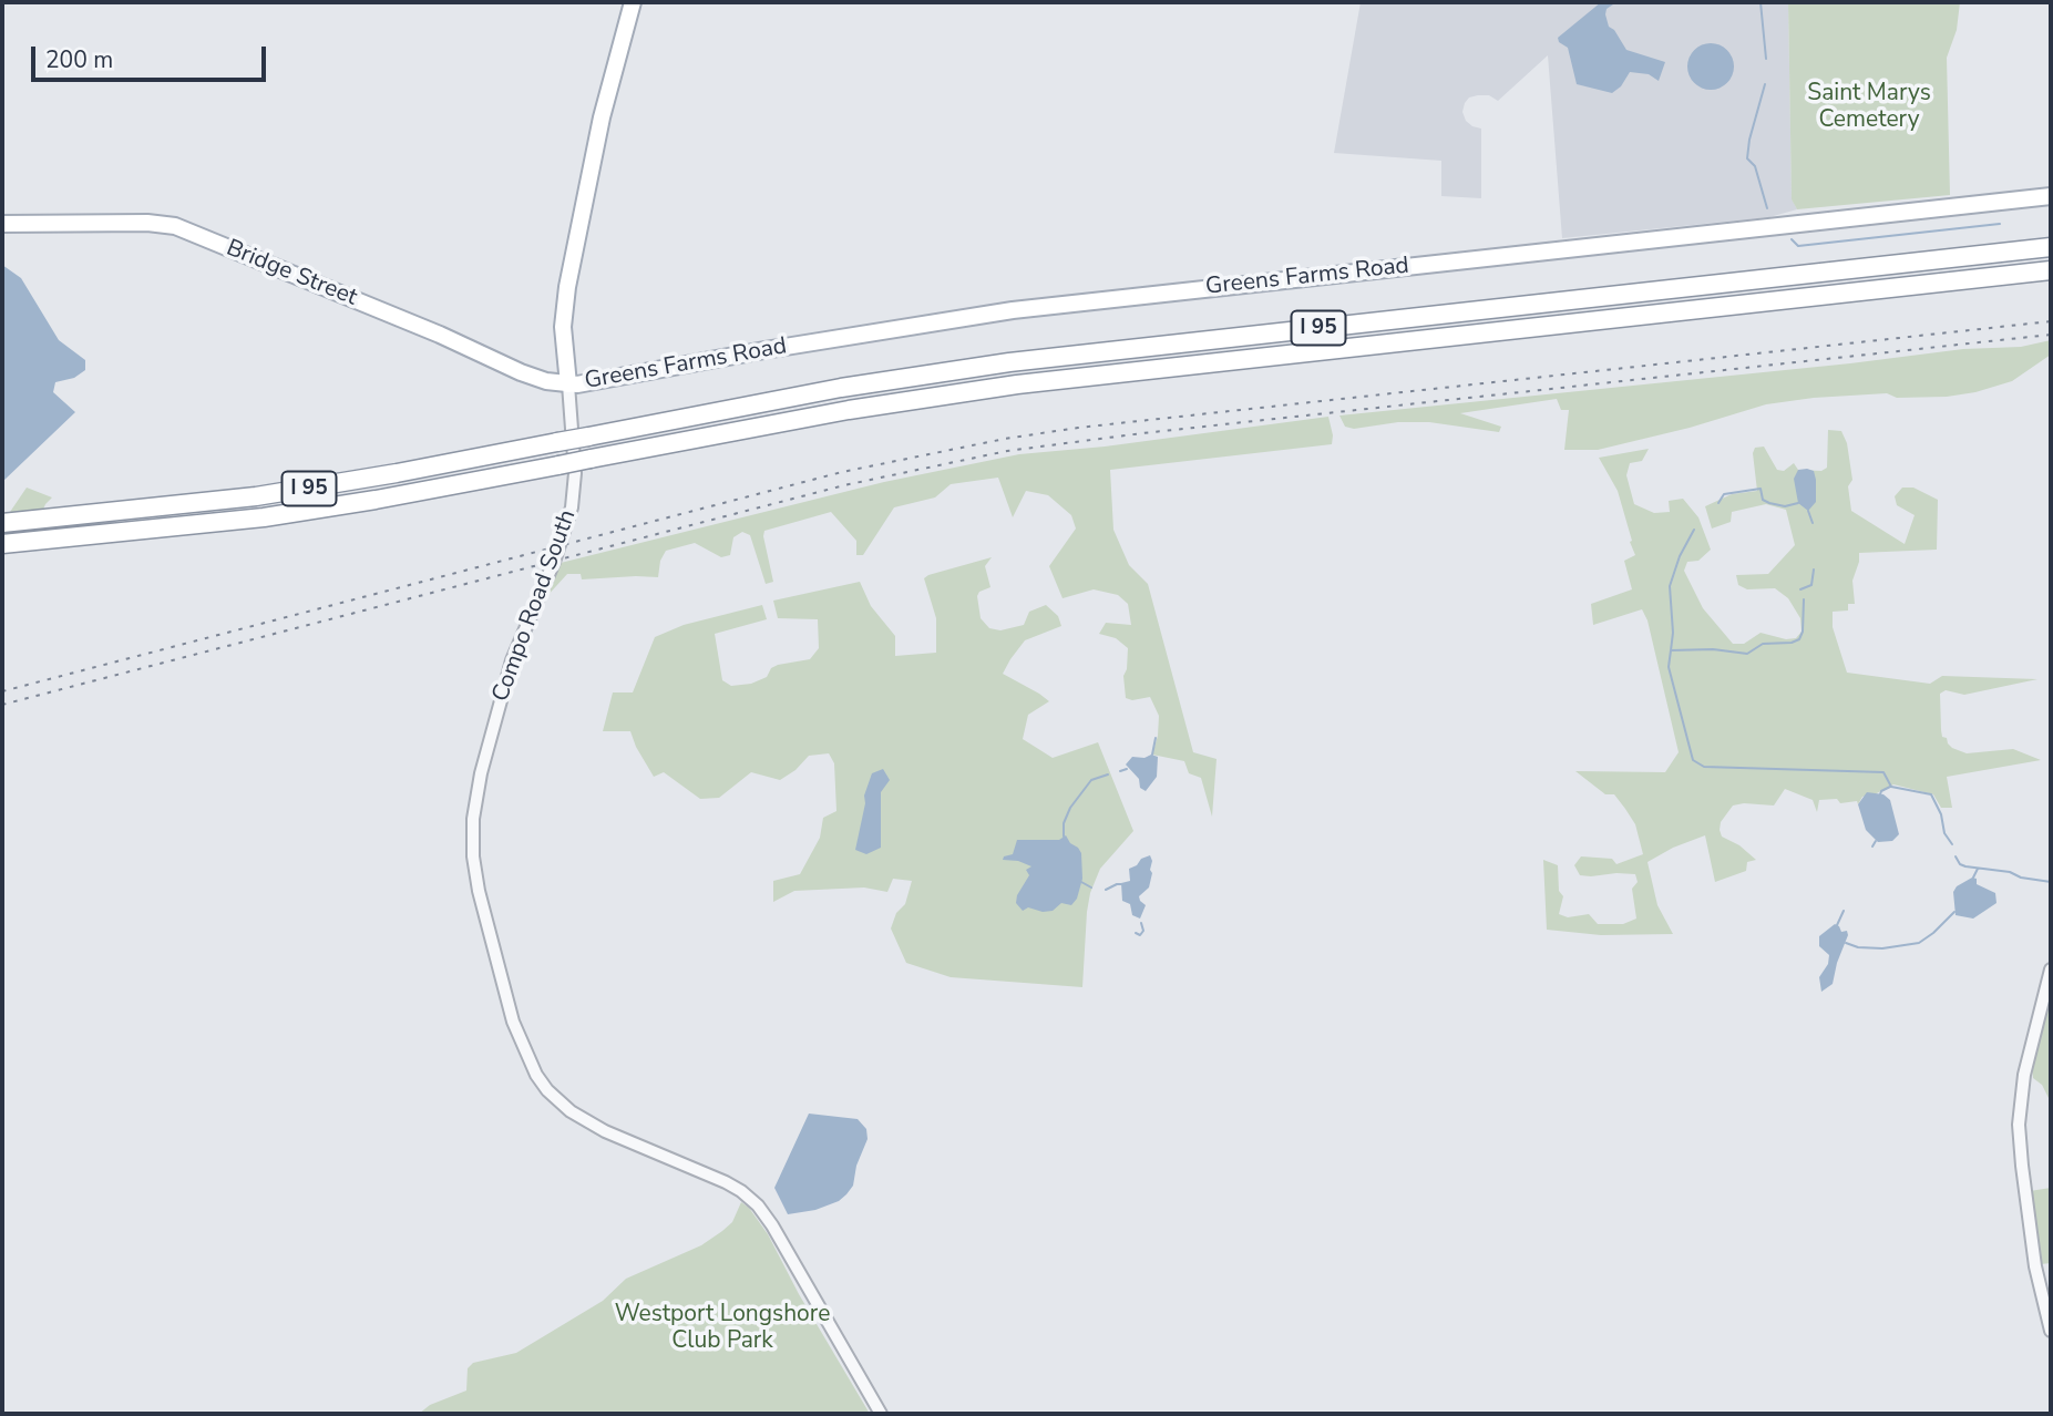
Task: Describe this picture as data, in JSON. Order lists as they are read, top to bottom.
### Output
{
  "streets": {
    "highway": ["I 95"],
    "main road": ["Bridge Street", "Greens Farms Road", "Compo Road South"]
  },
  "crossings": [
    ["Bridge Street", "Greens Farms Road"],
    ["Bridge Street", "Compo Road South"],
    ["Greens Farms Road", "Compo Road South"]
  ],
  "parks": ["Saint Marys Cemetery", "Westport Longshore Club Park"],
  "scale_bar": "200 m"
}
